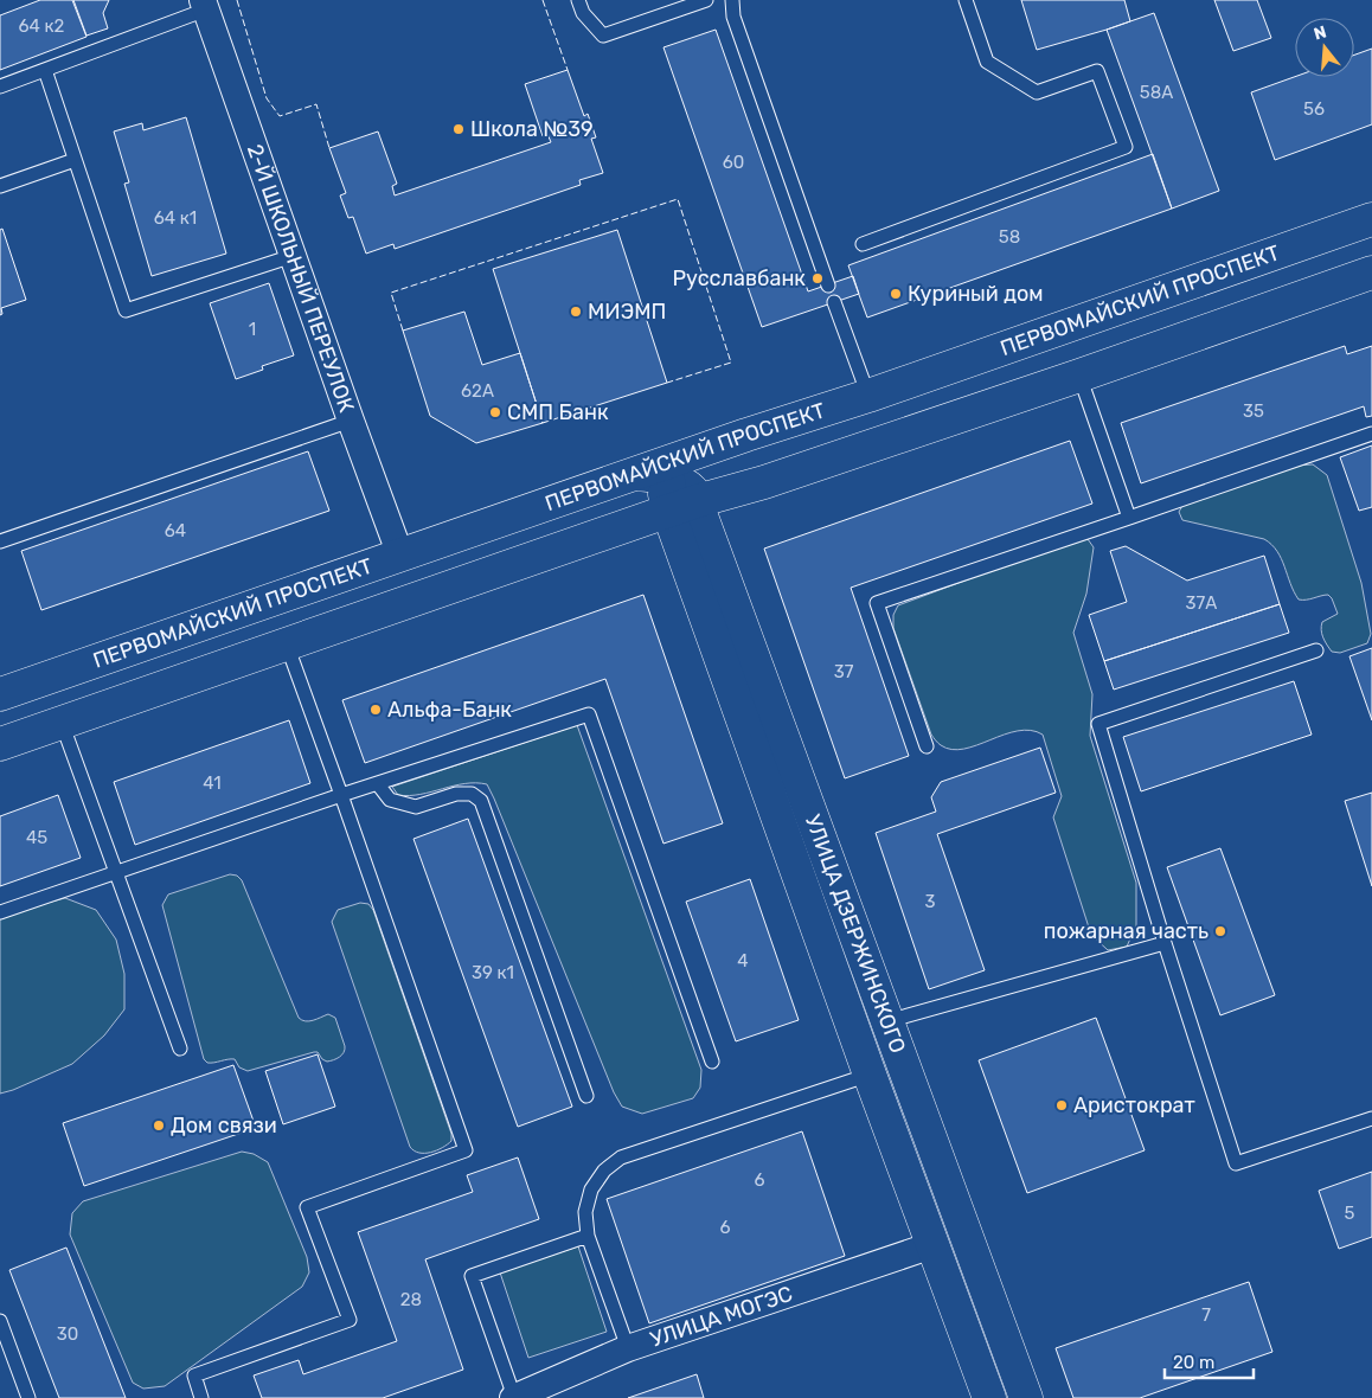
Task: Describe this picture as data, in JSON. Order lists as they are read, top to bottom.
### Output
{
  "streets": {
    "main road": ["ПЕРВОМАЙСКИЙ ПРОСПЕКТ", "УЛИЦА ДЗЕРЖИНСКОГО"],
    "street": ["2-Й ШКОЛЬНЫЙ ПЕРЕУЛОК", "УЛИЦА МОГЭС"]
  },
  "crossings": [
    ["2-Й ШКОЛЬНЫЙ ПЕРЕУЛОК", "ПЕРВОМАЙСКИЙ ПРОСПЕКТ"],
    ["УЛИЦА ДЗЕРЖИНСКОГО", "УЛИЦА МОГЭС"]
  ],
  "places": [
    "Школа №39",
    "Русславбанк",
    "Куриный дом",
    "МИЭМП",
    "СМП Банк",
    "Альфа-Банк",
    "пожарная часть",
    "Аристократ",
    "Дом связи"
  ],
  "house_numbers": [
    "64 к2",
    "58А",
    "56",
    "60",
    "64 к1",
    "58",
    "1",
    "62А",
    "35",
    "64",
    "37А",
    "37",
    "41",
    "45",
    "3",
    "4",
    "39 к1",
    "6",
    "5",
    "6",
    "28",
    "7",
    "30"
  ],
  "scale_bar": "20 m",
  "north": "top"
}
